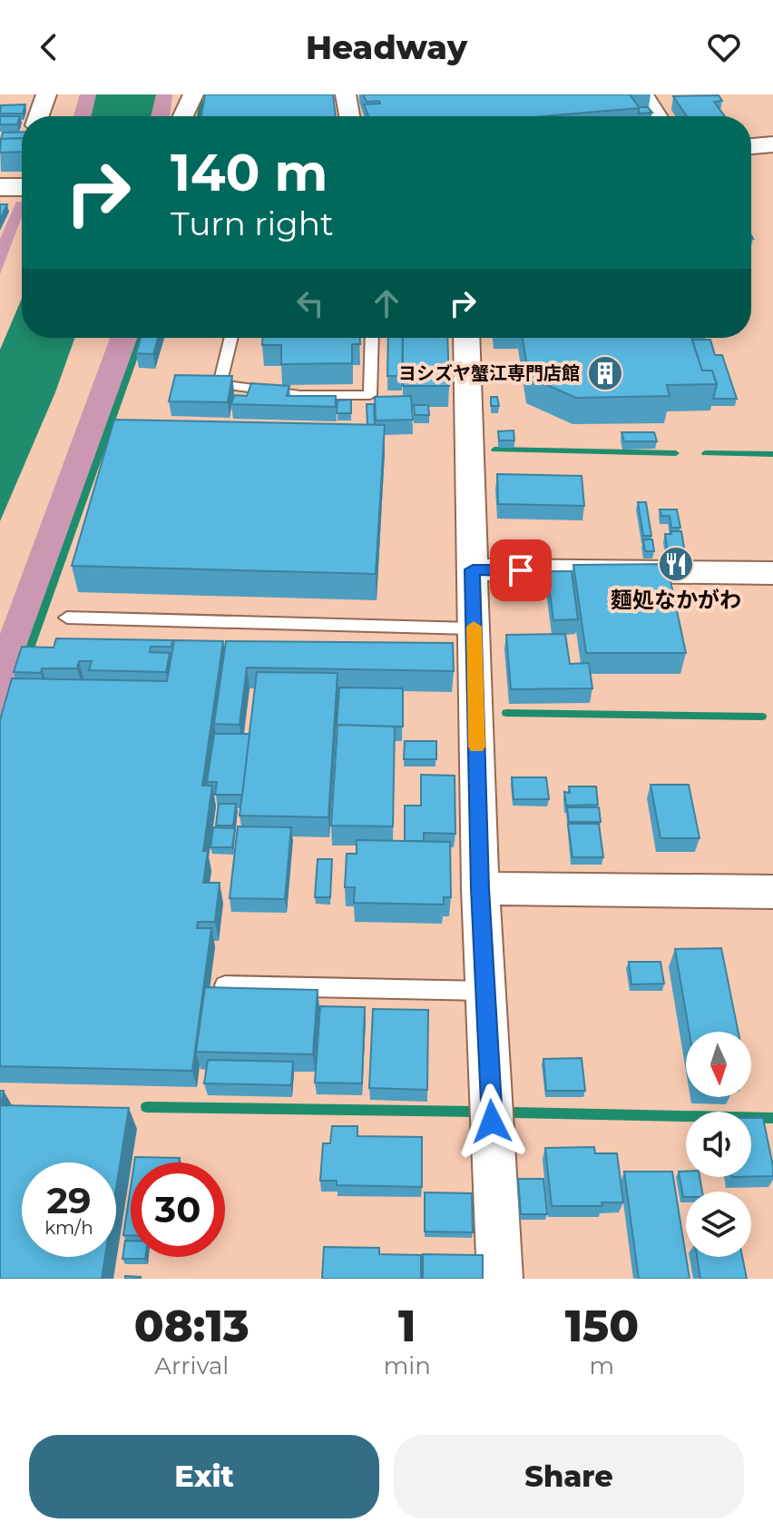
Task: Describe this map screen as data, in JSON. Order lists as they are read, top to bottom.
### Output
{
  "places": {
    "building": ["ヨシズヤ蟹江専門店館"],
    "restaurant": ["麵処なかがわ"]
  },
  "north": "bottom",
  "page": {
    "header": "Headway",
    "turn": ["140 m", "Turn right"],
    "speed": "29 km/h",
    "limit": "30",
    "eta": [
      "08:13",
      "Arrival",
      "1",
      "min",
      "150",
      "m"
    ],
    "buttons": ["Exit", "Share"]
  }
}
